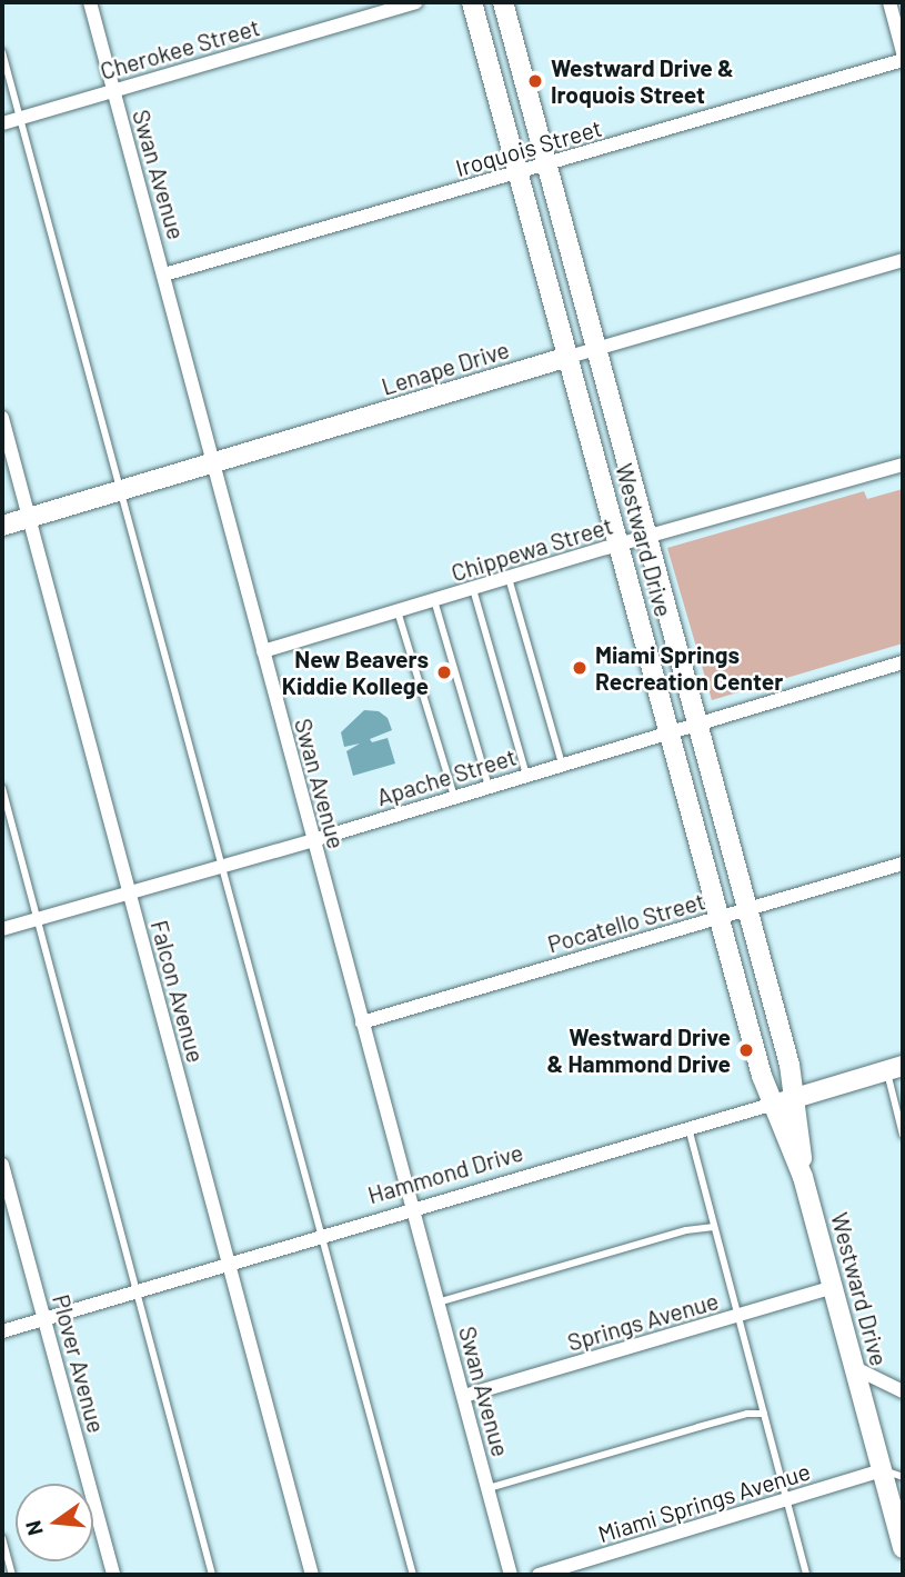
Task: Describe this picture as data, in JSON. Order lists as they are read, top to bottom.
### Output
{
  "streets": {
    "street": [
      "Cherokee Street",
      "Iroquois Street",
      "Swan Avenue",
      "Lenape Drive",
      "Westward Drive",
      "Chippewa Street",
      "Apache Street",
      "Pocatello Street",
      "Falcon Avenue",
      "Hammond Drive",
      "Springs Avenue",
      "Plover Avenue",
      "Miami Springs Avenue"
    ]
  },
  "crossings": [
    ["Cherokee Street", "Swan Avenue"],
    ["Iroquois Street", "Swan Avenue"],
    ["Iroquois Street", "Westward Drive"],
    ["Swan Avenue", "Lenape Drive"],
    ["Swan Avenue", "Chippewa Street"],
    ["Swan Avenue", "Apache Street"],
    ["Swan Avenue", "Pocatello Street"],
    ["Swan Avenue", "Hammond Drive"],
    ["Swan Avenue", "Springs Avenue"],
    ["Lenape Drive", "Westward Drive"],
    ["Lenape Drive", "Falcon Avenue"],
    ["Westward Drive", "Chippewa Street"],
    ["Westward Drive", "Apache Street"],
    ["Westward Drive", "Pocatello Street"],
    ["Westward Drive", "Hammond Drive"],
    ["Westward Drive", "Springs Avenue"],
    ["Westward Drive", "Miami Springs Avenue"],
    ["Apache Street", "Falcon Avenue"],
    ["Falcon Avenue", "Hammond Drive"],
    ["Hammond Drive", "Plover Avenue"]
  ],
  "places": [
    "Westward Drive & Iroquois Street",
    "Miami Springs Recreation Center",
    "New Beavers Kiddie Kollege",
    "Westward Drive & Hammond Drive"
  ],
  "north": "left"
}
